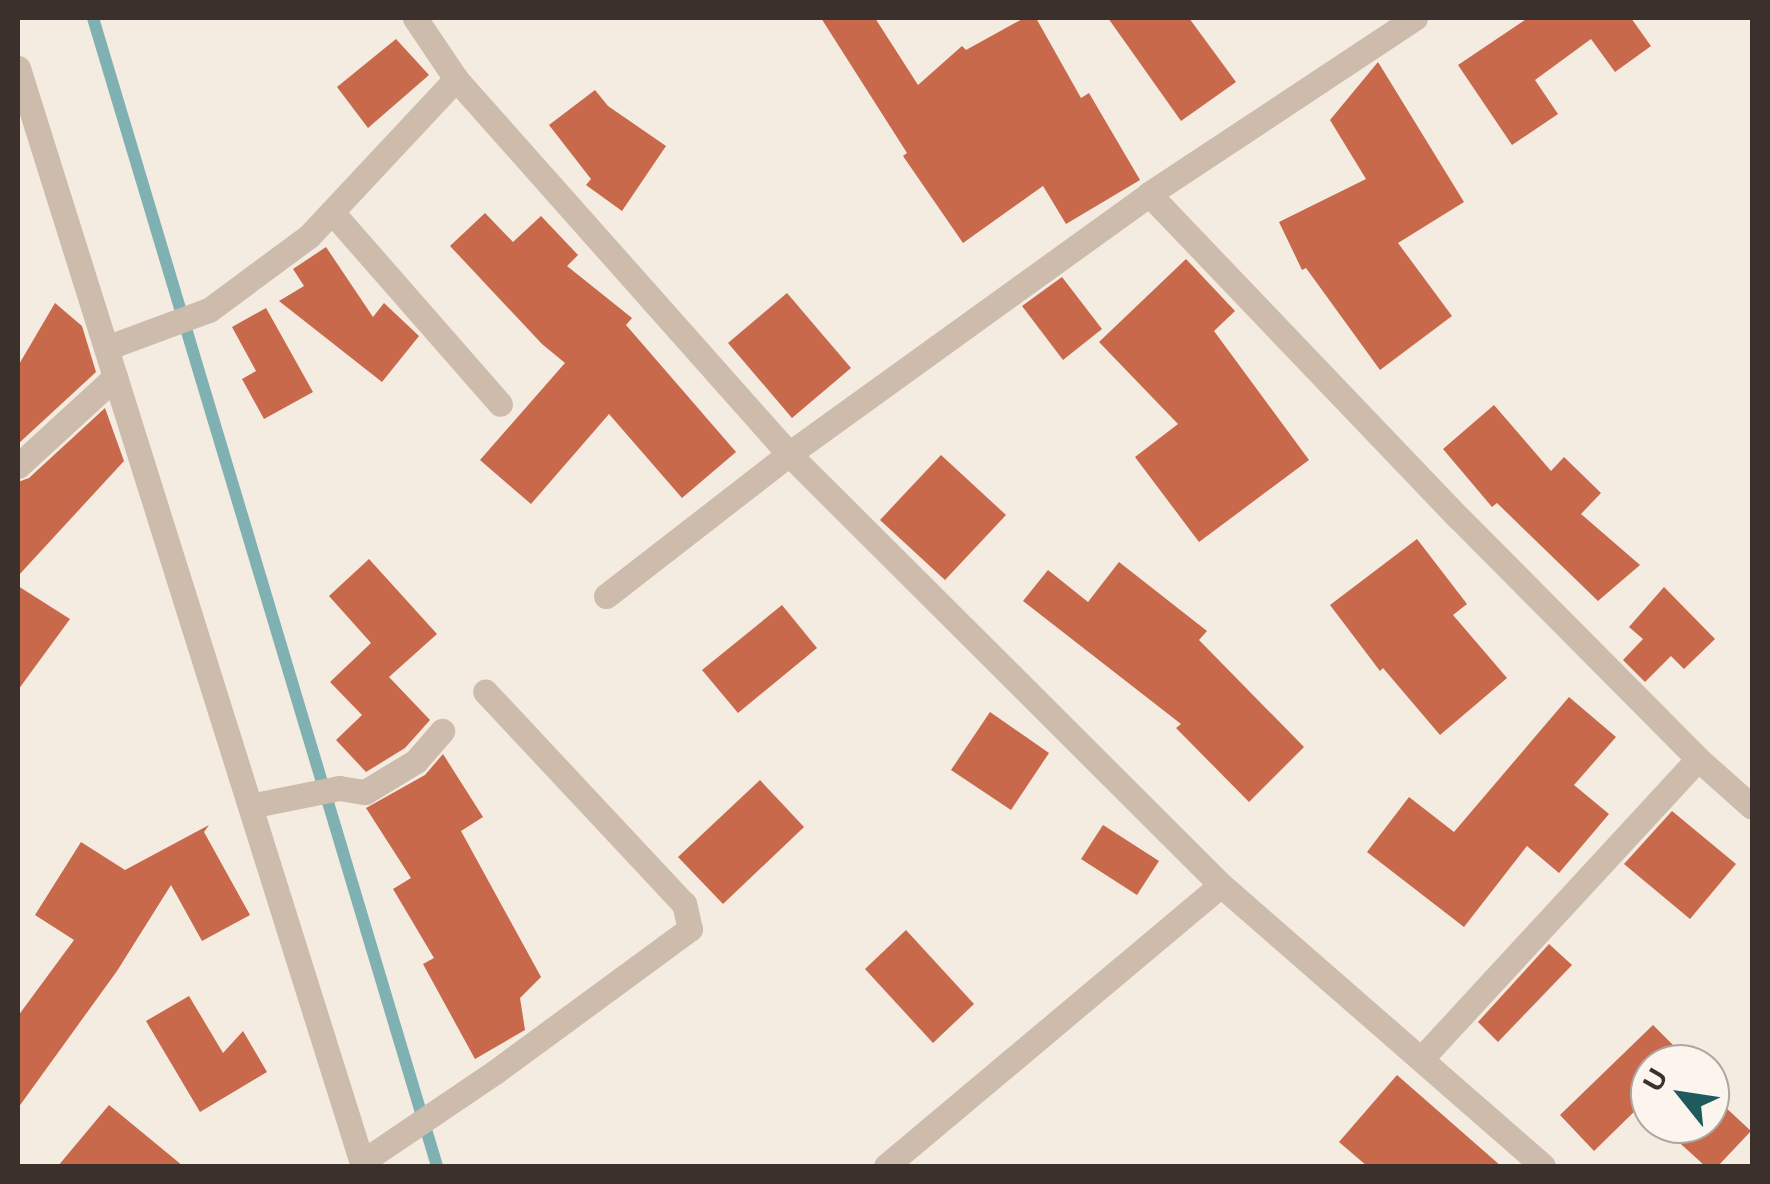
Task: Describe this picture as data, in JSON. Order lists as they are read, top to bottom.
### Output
{
  "north": "top left"
}
